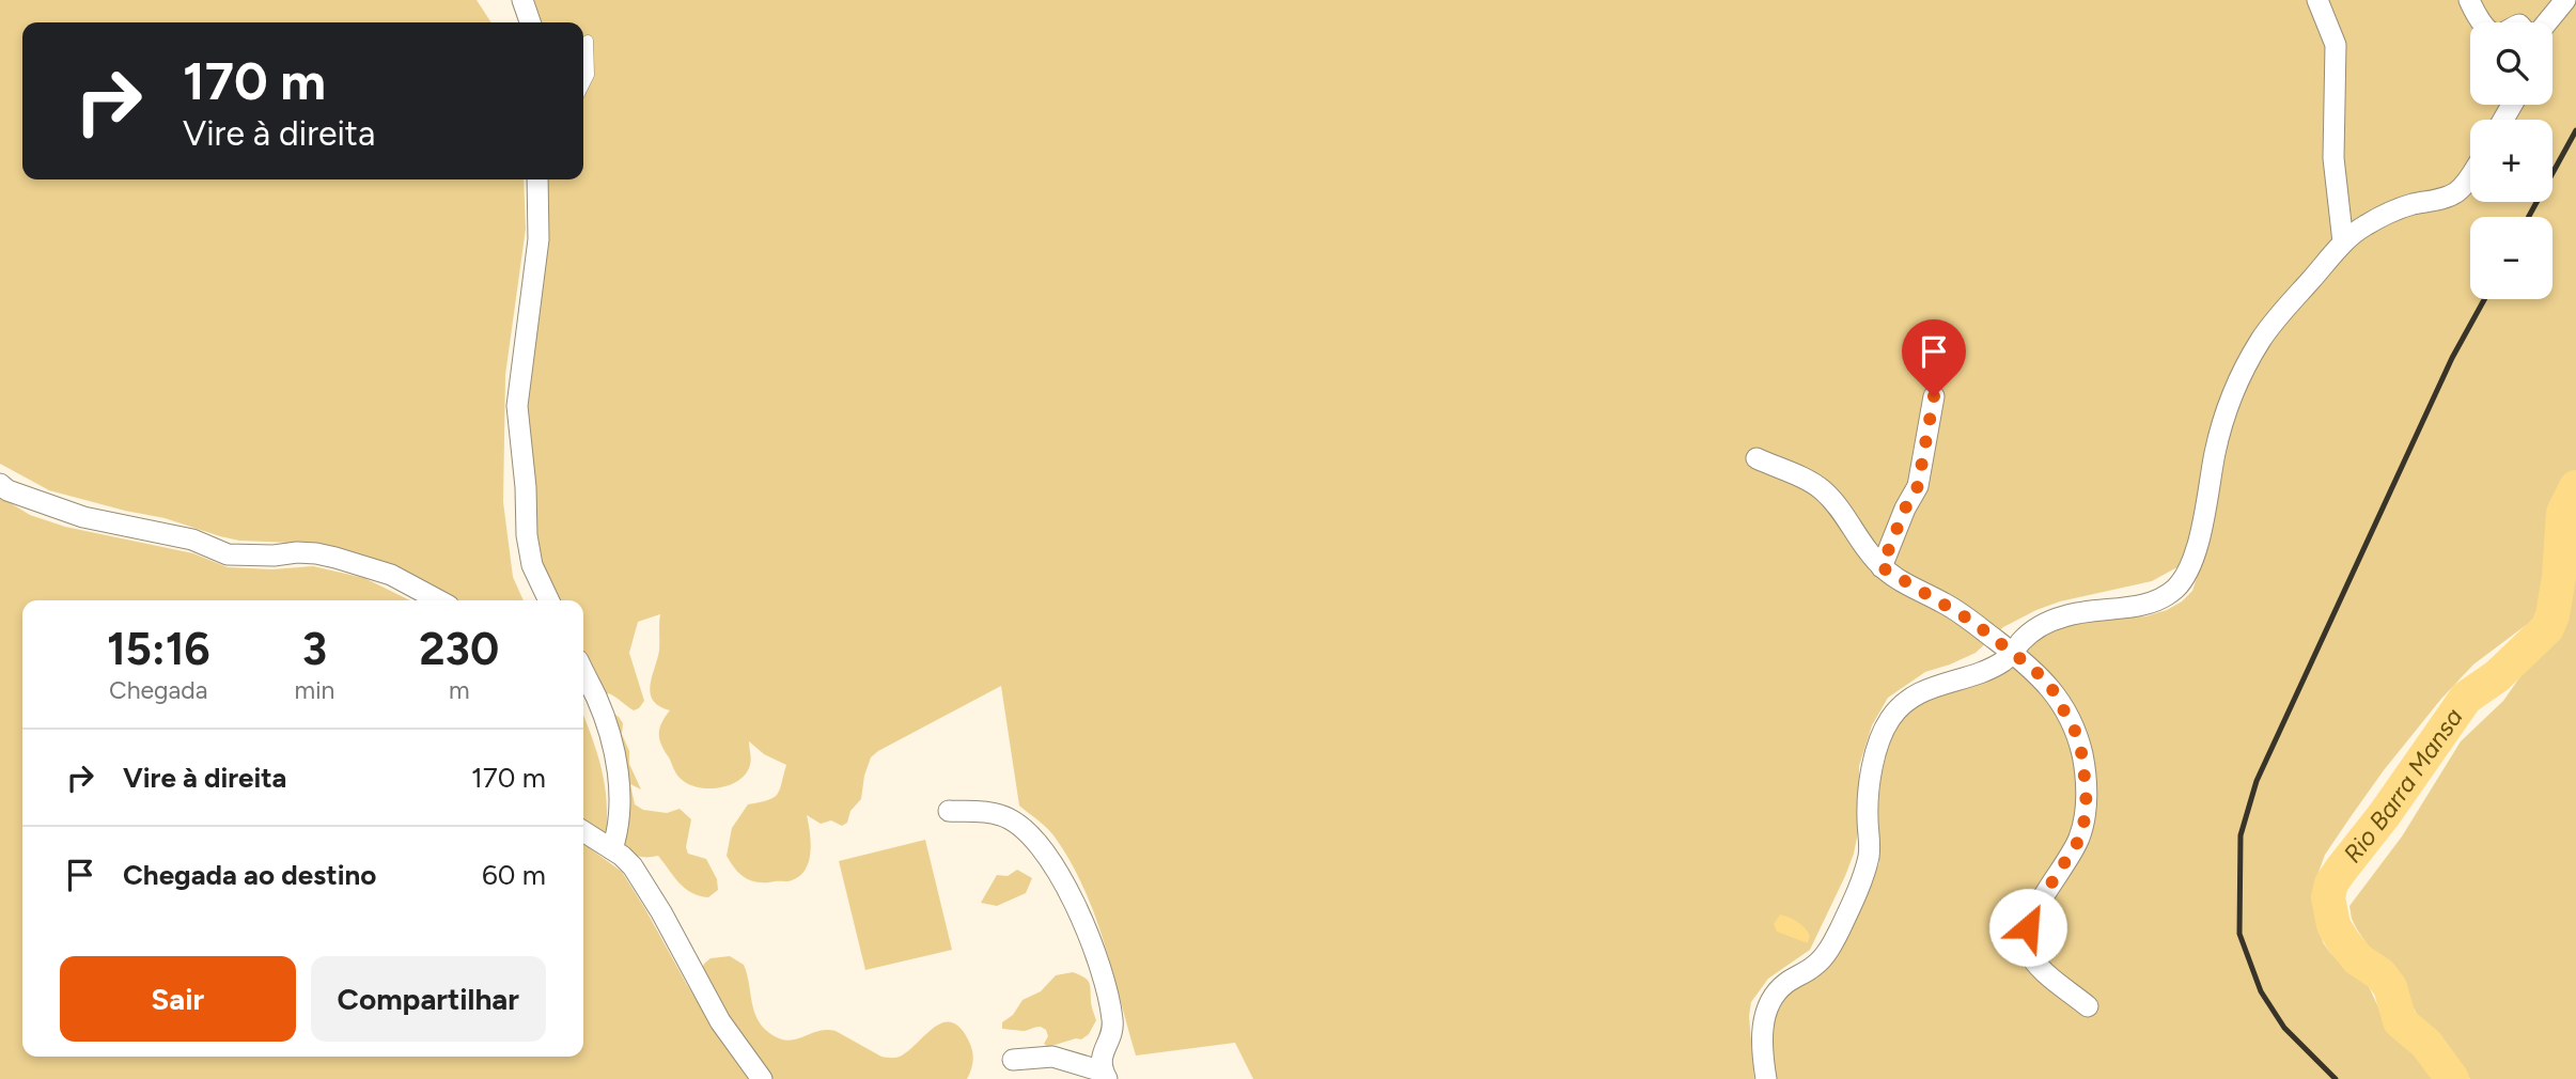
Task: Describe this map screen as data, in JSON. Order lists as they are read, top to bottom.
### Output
{
  "water": ["Rio Barra Mansa"],
  "page": {
    "map_buttons": ["+", "−"],
    "turn": ["170 m", "Vire à direita"],
    "eta": [
      "15:16",
      "Chegada",
      "3",
      "min",
      "230",
      "m"
    ],
    "list": [
      {
        "name": "Vire à direita",
        "value": "170 m"
      },
      {
        "name": "Chegada ao destino",
        "value": "60 m"
      }
    ],
    "buttons": ["Sair", "Compartilhar"]
  }
}
